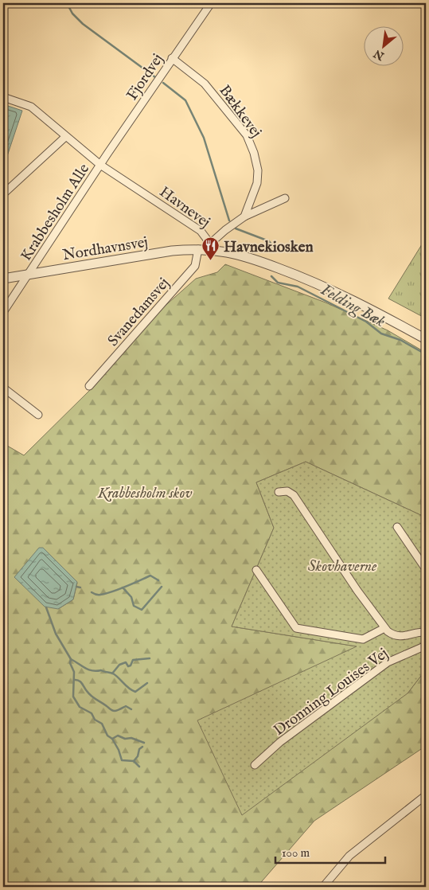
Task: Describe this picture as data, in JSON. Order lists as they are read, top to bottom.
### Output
{
  "streets": {
    "street": [
      "Fjordvej",
      "Bækkevej",
      "Havnevej",
      "Krabbesholm Alle",
      "Nordhavnsvej",
      "Svanedamsvej",
      "Dronning Louises Vej"
    ]
  },
  "crossings": [
    ["Fjordvej", "Bækkevej"],
    ["Fjordvej", "Havnevej"],
    ["Fjordvej", "Krabbesholm Alle"],
    ["Havnevej", "Krabbesholm Alle"],
    ["Havnevej", "Nordhavnsvej"],
    ["Krabbesholm Alle", "Nordhavnsvej"],
    ["Nordhavnsvej", "Svanedamsvej"]
  ],
  "water": ["Felding Bæk"],
  "parks": ["Krabbesholm skov", "Skovhaverne"],
  "places": {
    "restaurant": ["Havnekiosken"]
  },
  "scale_bar": "100 m",
  "north": "bottom left"
}
